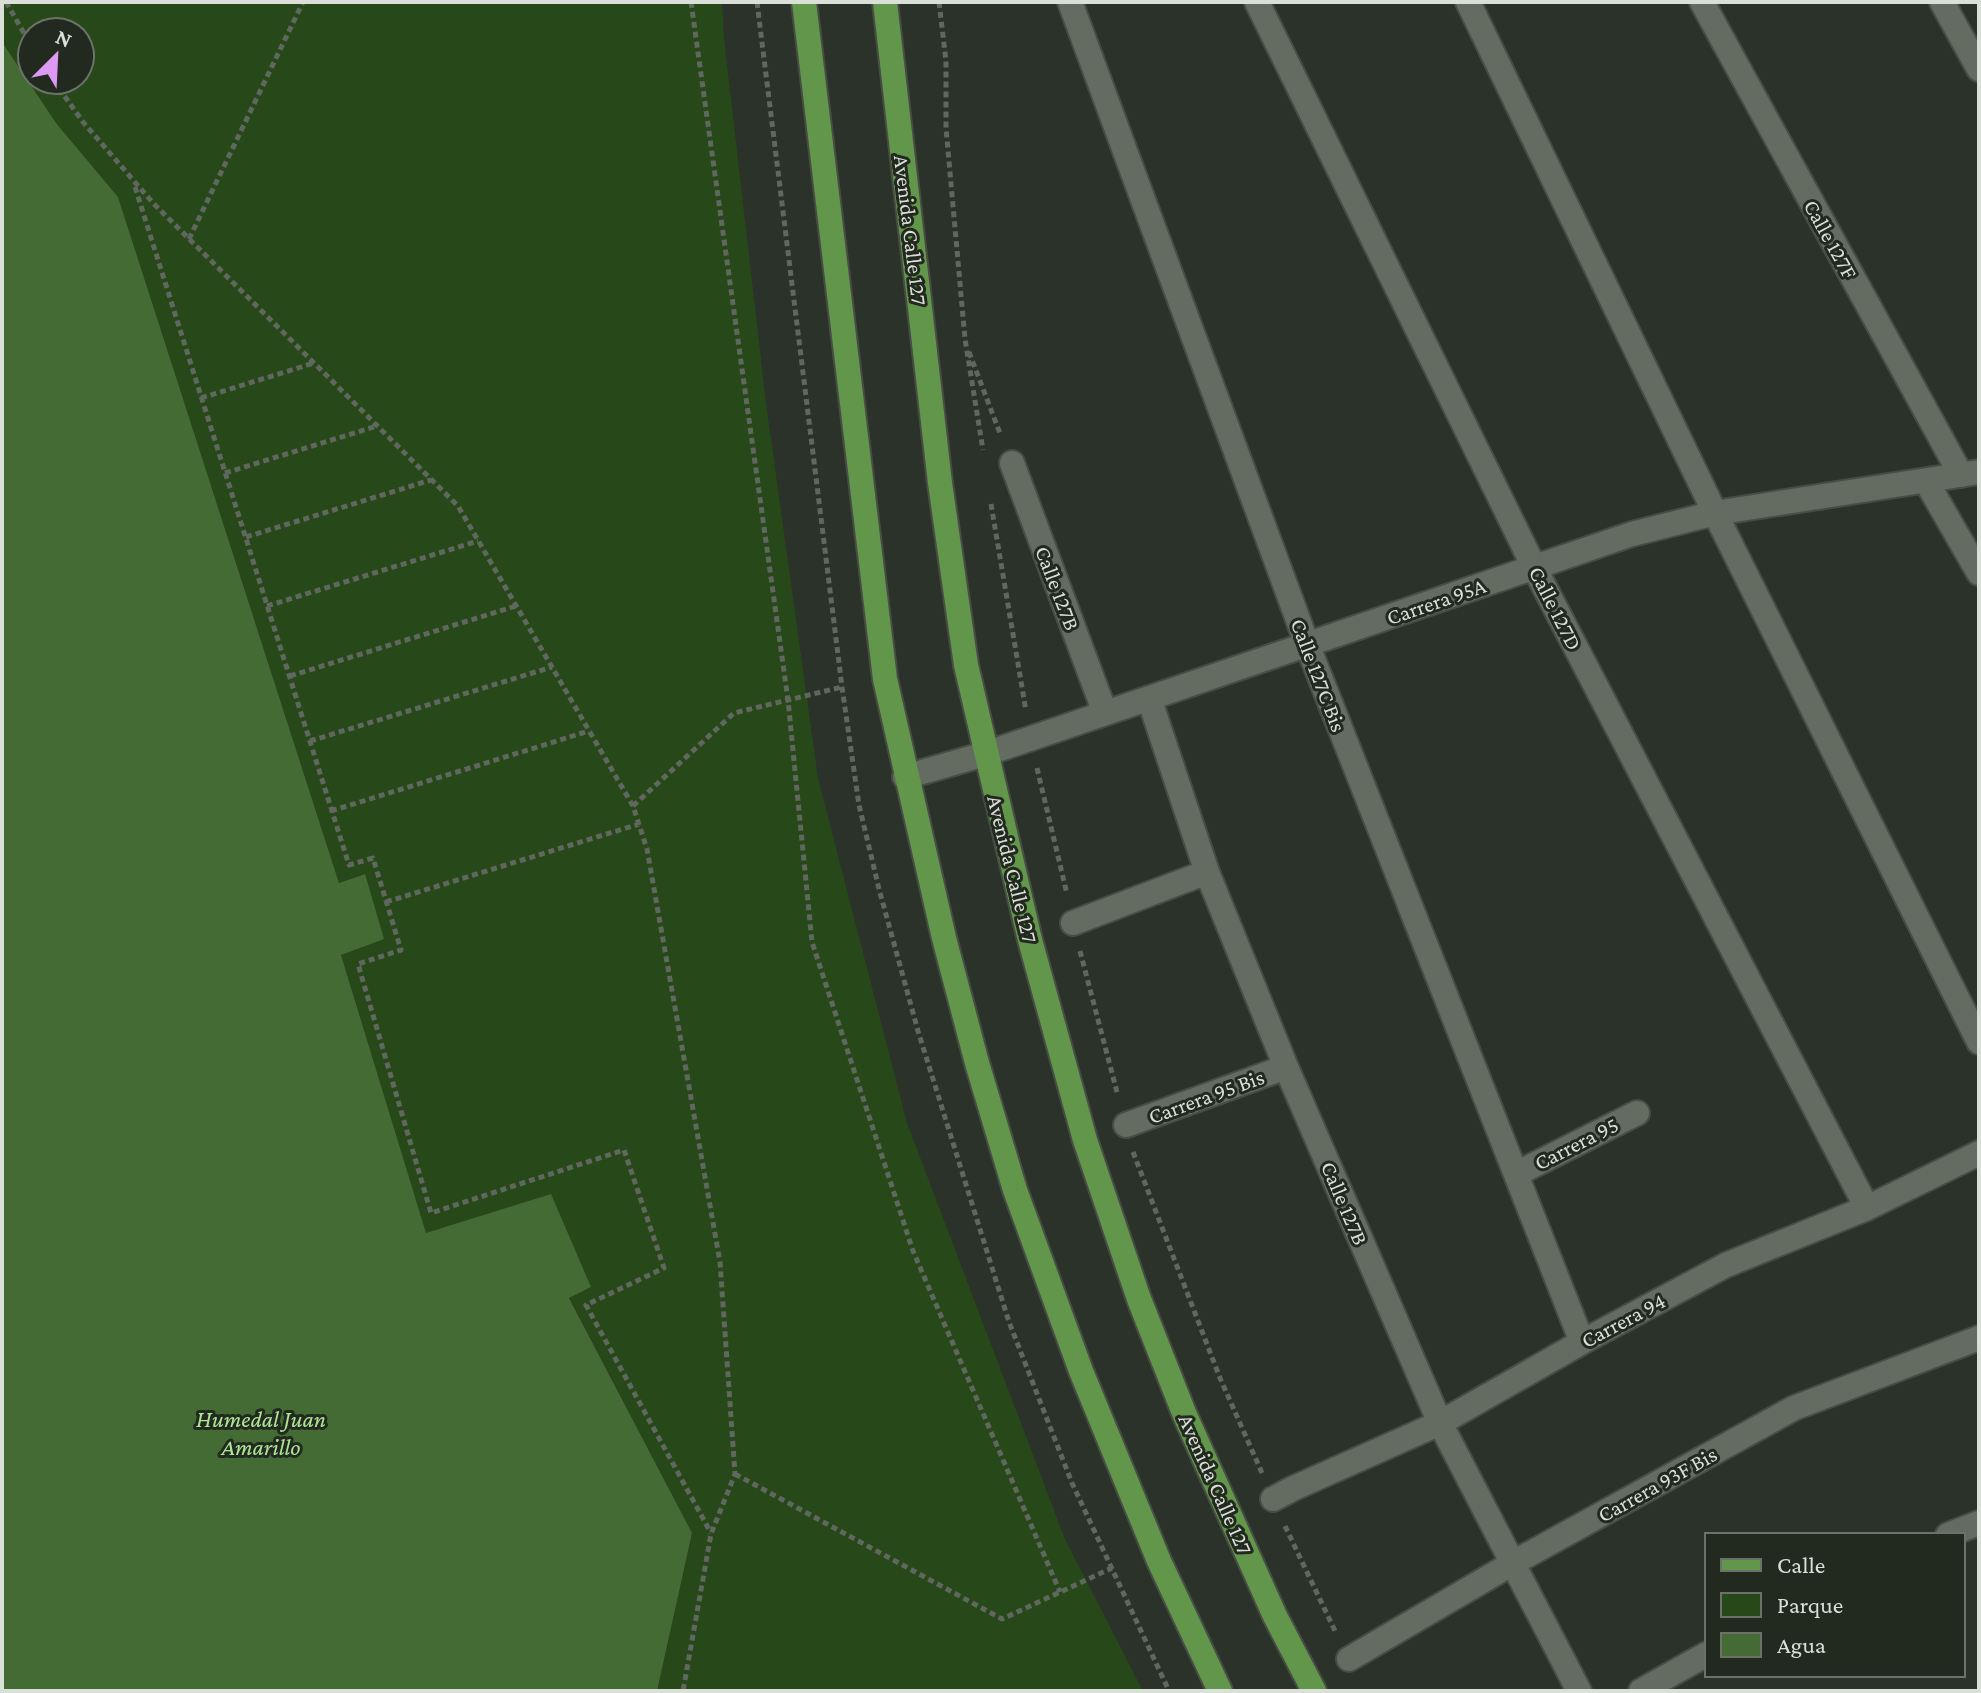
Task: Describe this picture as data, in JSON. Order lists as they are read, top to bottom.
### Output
{
  "streets": {
    "main road": ["Avenida Calle 127"],
    "street": [
      "Calle 127F",
      "Calle 127B",
      "Carrera 95A",
      "Calle 127D",
      "Calle 127C Bis",
      "Carrera 95 Bis",
      "Carrera 95",
      "Carrera 94",
      "Carrera 93F Bis"
    ]
  },
  "crossings": [
    ["Avenida Calle 127", "Carrera 95A"],
    ["Calle 127F", "Carrera 95A"],
    ["Calle 127B", "Carrera 95A"],
    ["Calle 127B", "Carrera 95 Bis"],
    ["Calle 127B", "Carrera 94"],
    ["Calle 127B", "Carrera 93F Bis"],
    ["Carrera 95A", "Calle 127D"],
    ["Carrera 95A", "Calle 127C Bis"],
    ["Calle 127D", "Carrera 94"],
    ["Calle 127C Bis", "Carrera 95"],
    ["Calle 127C Bis", "Carrera 94"]
  ],
  "water": ["Humedal Juan Amarillo"],
  "legend": ["Calle", "Parque", "Agua"],
  "north": "top right"
}
